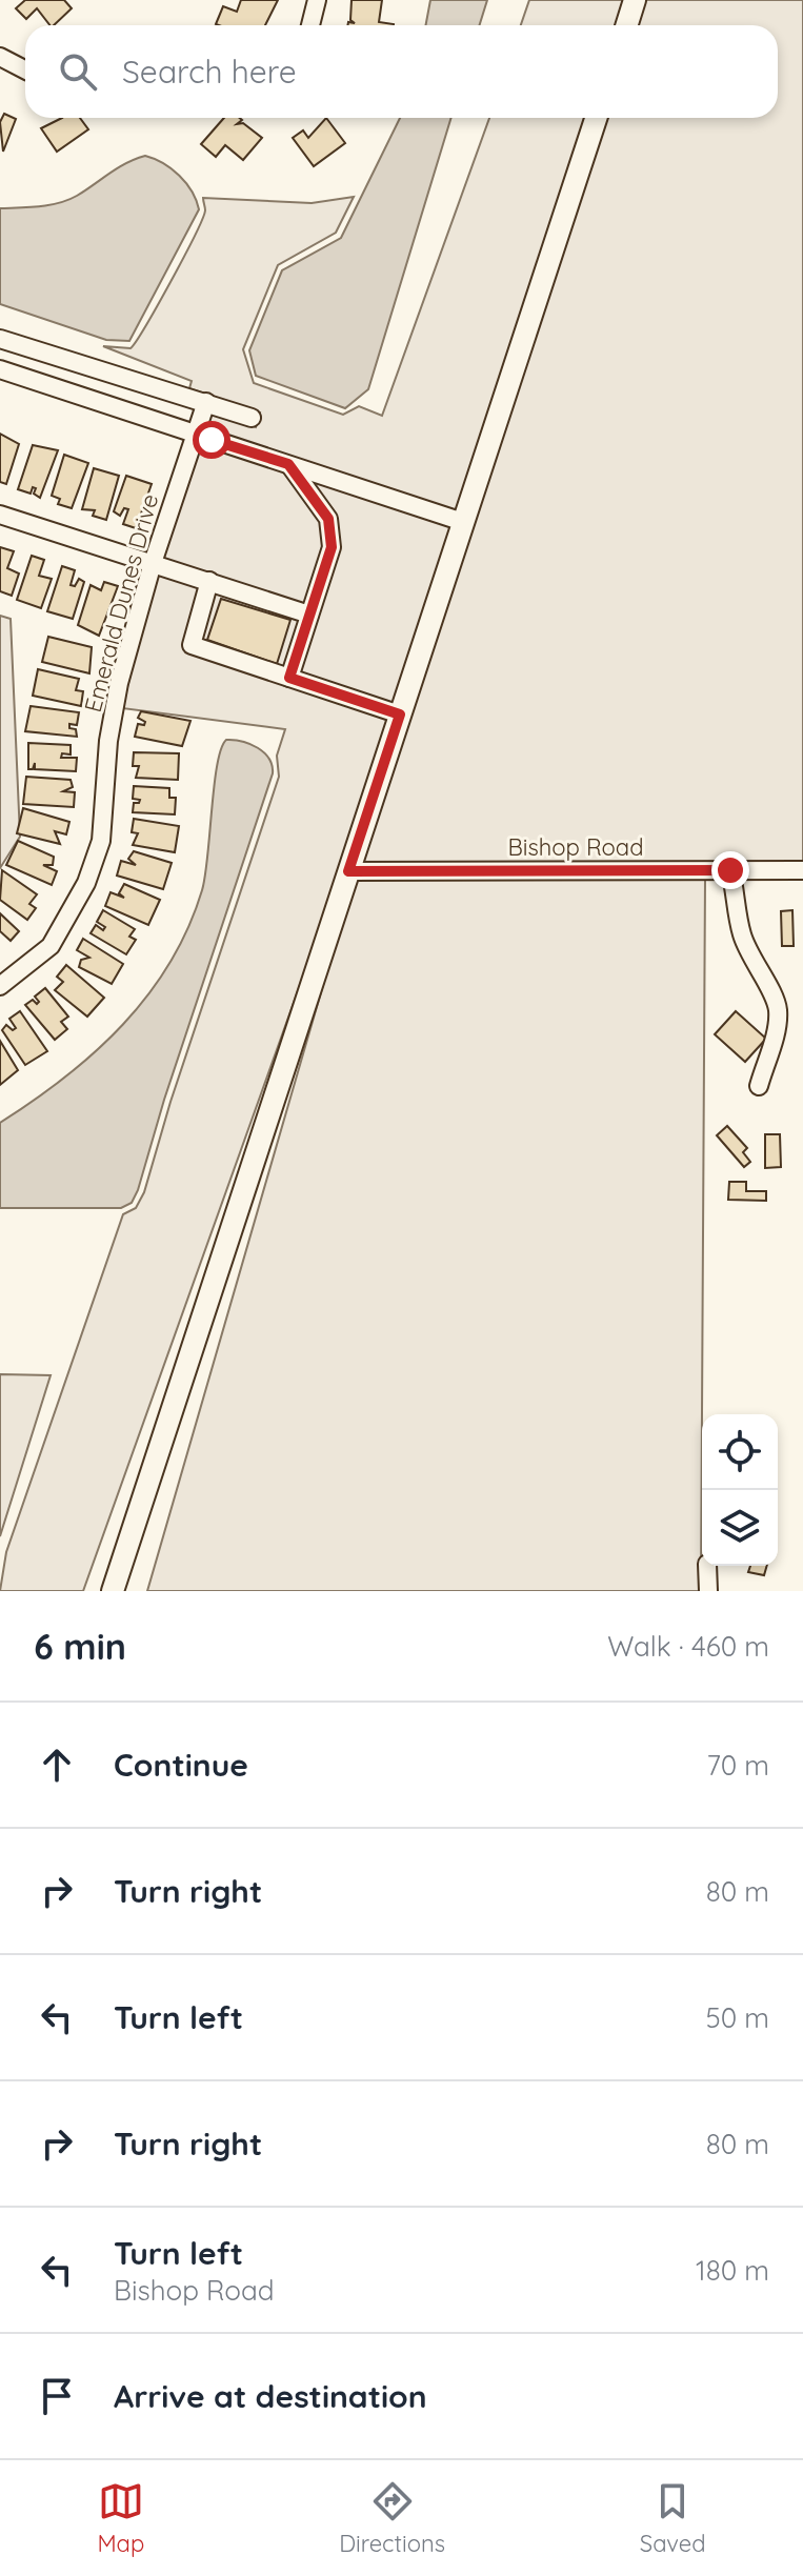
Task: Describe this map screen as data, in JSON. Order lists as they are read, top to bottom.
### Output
{
  "streets": {
    "street": ["Emerald Dunes Drive", "Bishop Road"]
  },
  "page": {
    "search": "Search here",
    "heading": ["6 min", "Walk · 460 m"],
    "list": [
      ["Continue", "70 m"],
      ["Turn right", "80 m"],
      ["Turn left", "50 m"],
      ["Turn right", "80 m"],
      ["Turn left", "Bishop Road", "180 m"],
      "Arrive at destination"
    ],
    "nav": ["Map", "Directions", "Saved"]
  }
}
